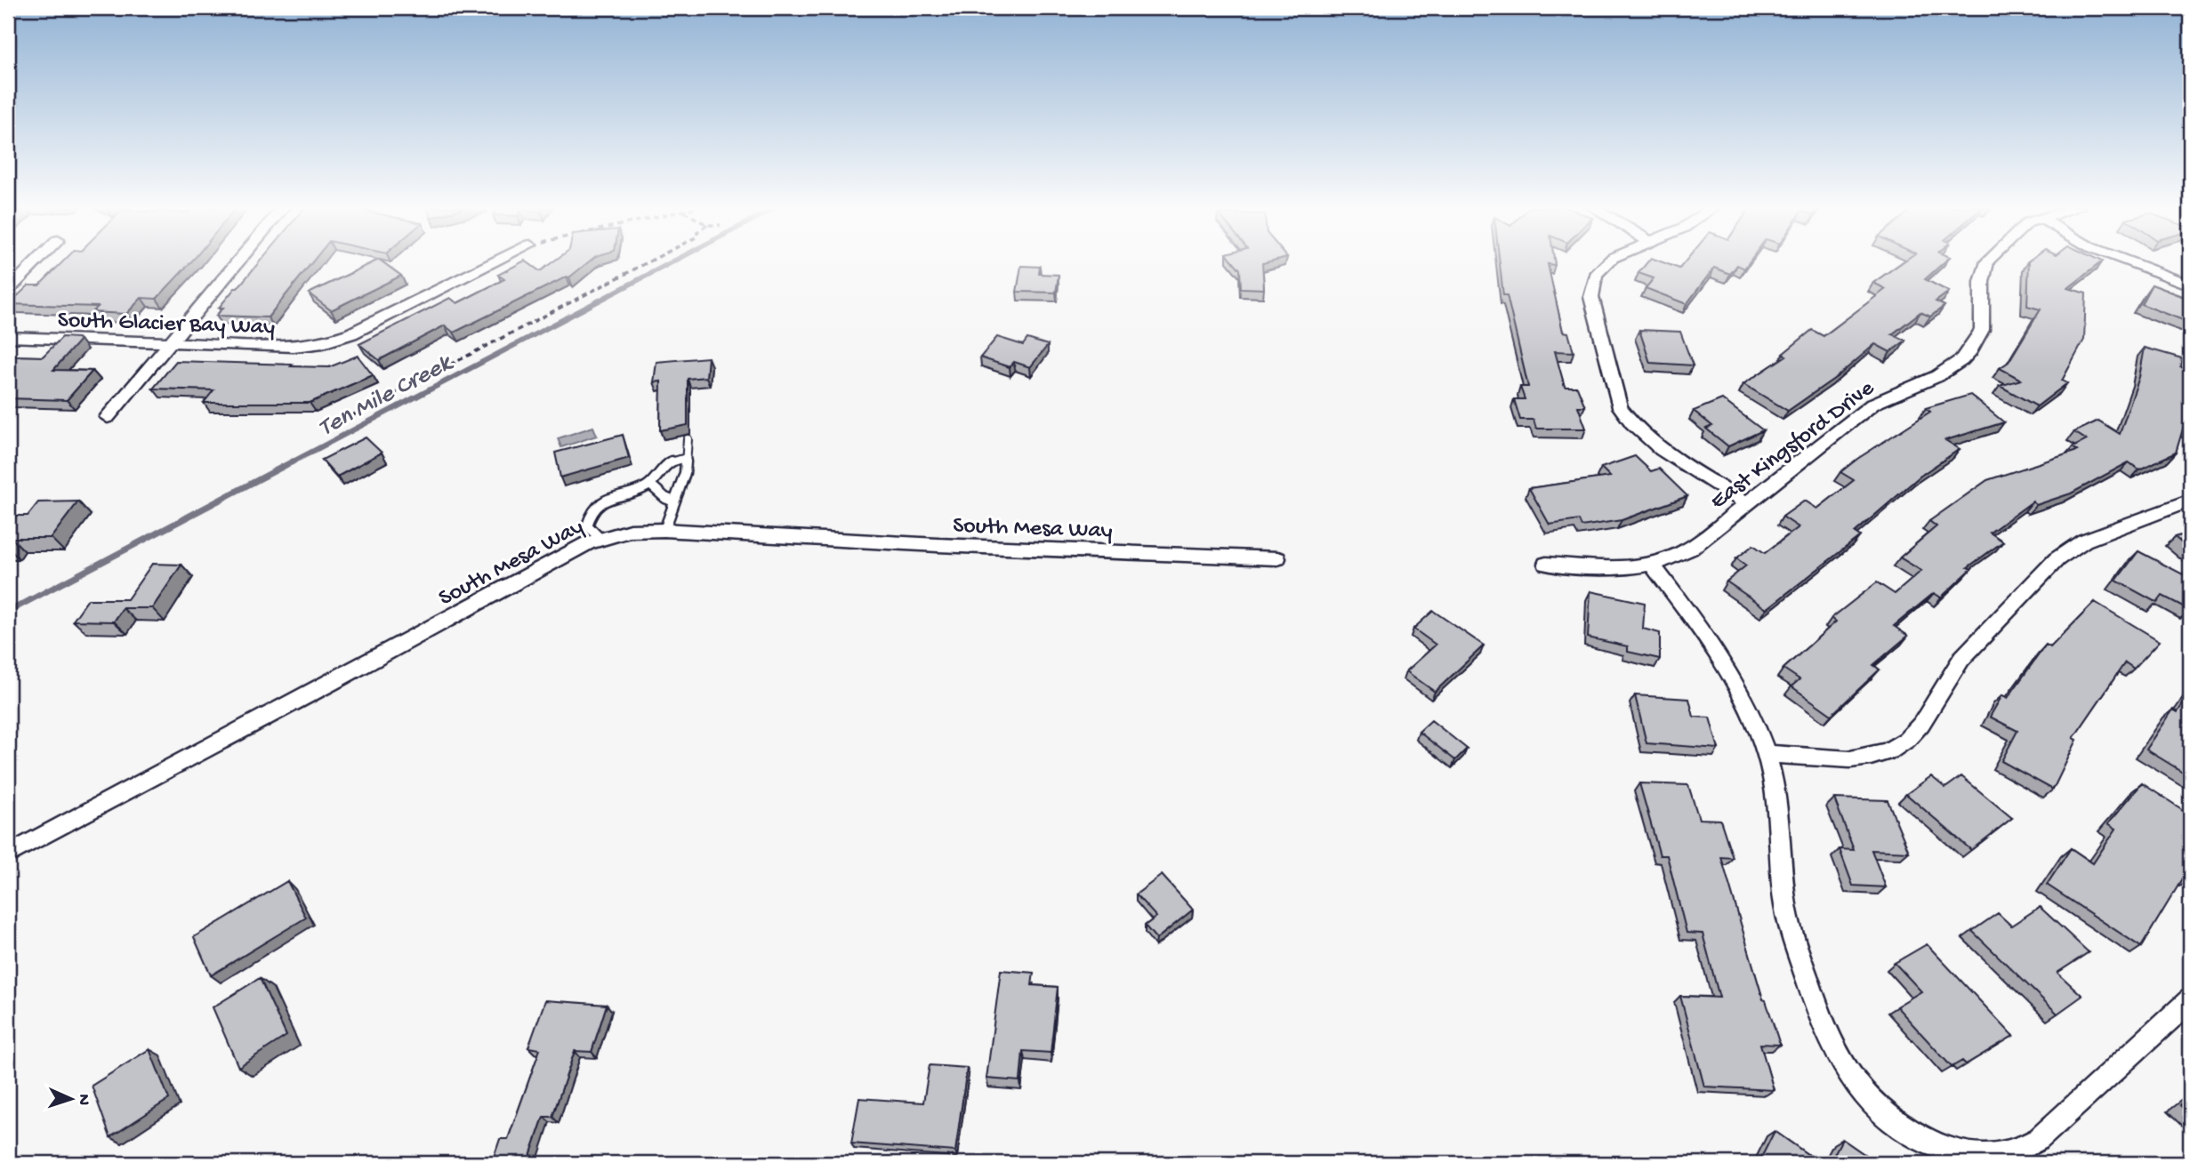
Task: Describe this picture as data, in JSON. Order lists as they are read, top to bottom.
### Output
{
  "streets": {
    "street": ["South Glacier Bay Way", "East Kingsford Drive", "South Mesa Way"]
  },
  "water": ["Ten Mile Creek"],
  "north": "right"
}
